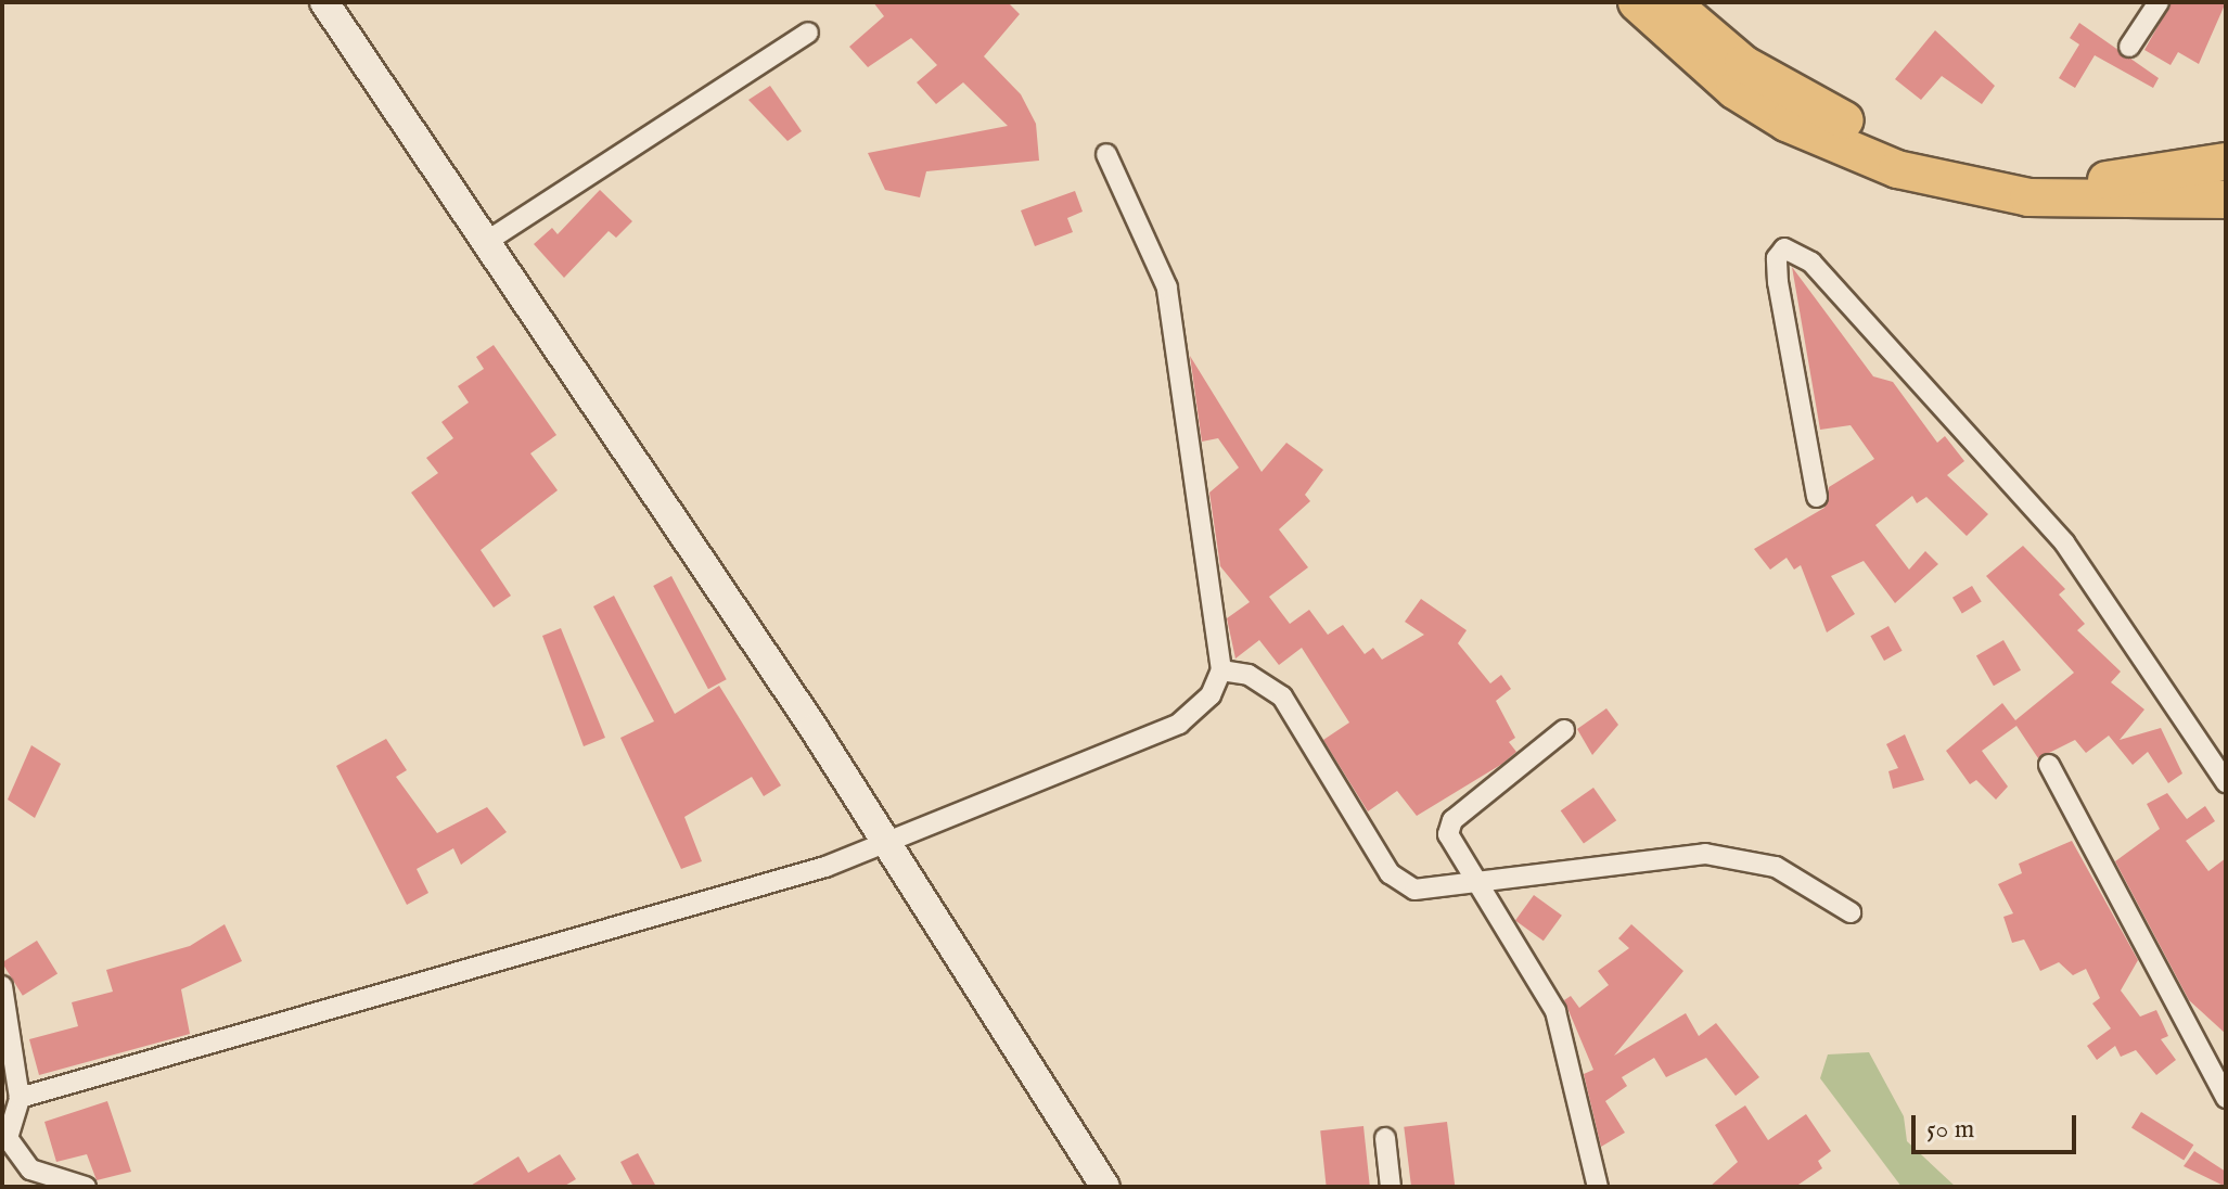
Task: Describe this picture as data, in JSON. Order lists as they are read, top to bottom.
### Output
{
  "scale_bar": "50 m"
}
